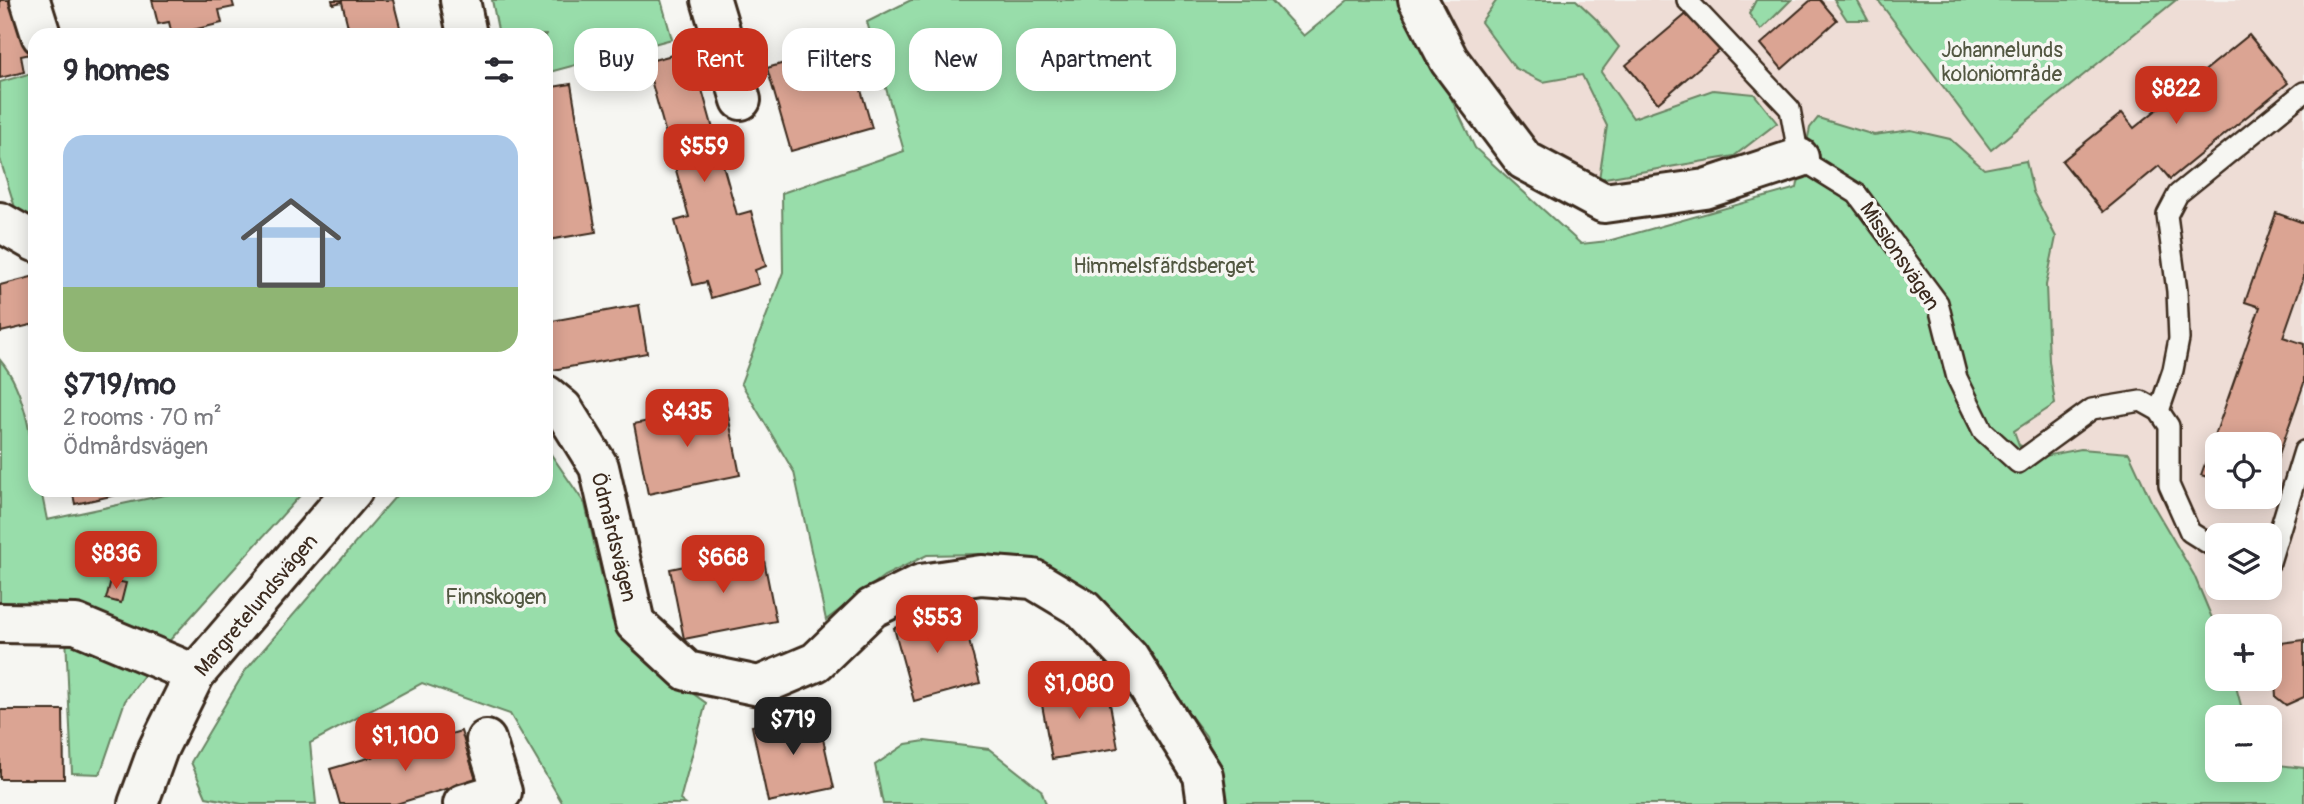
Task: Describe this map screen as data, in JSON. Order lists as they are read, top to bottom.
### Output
{
  "streets": {
    "street": ["Ödmårdsvägen", "Margretelundsvägen"],
    "lane": ["Missionsvägen"]
  },
  "parks": ["Johannelunds koloniområde", "Himmelsfärdsberget", "Finnskogen"],
  "page": {
    "chip": [
      "Buy",
      "Rent",
      "Filters",
      "New",
      "Apartment"
    ],
    "heading": "9 homes",
    "price": [
      "$822",
      "$559",
      "$435",
      "$836",
      "$668",
      "$553",
      "$1,080",
      "$719",
      "$1,100"
    ],
    "list": [
      {
        "name": "$719/mo",
        "note": "2 rooms · 70 m² · Ödmårdsvägen"
      }
    ],
    "map_buttons": ["+", "−"]
  }
}
